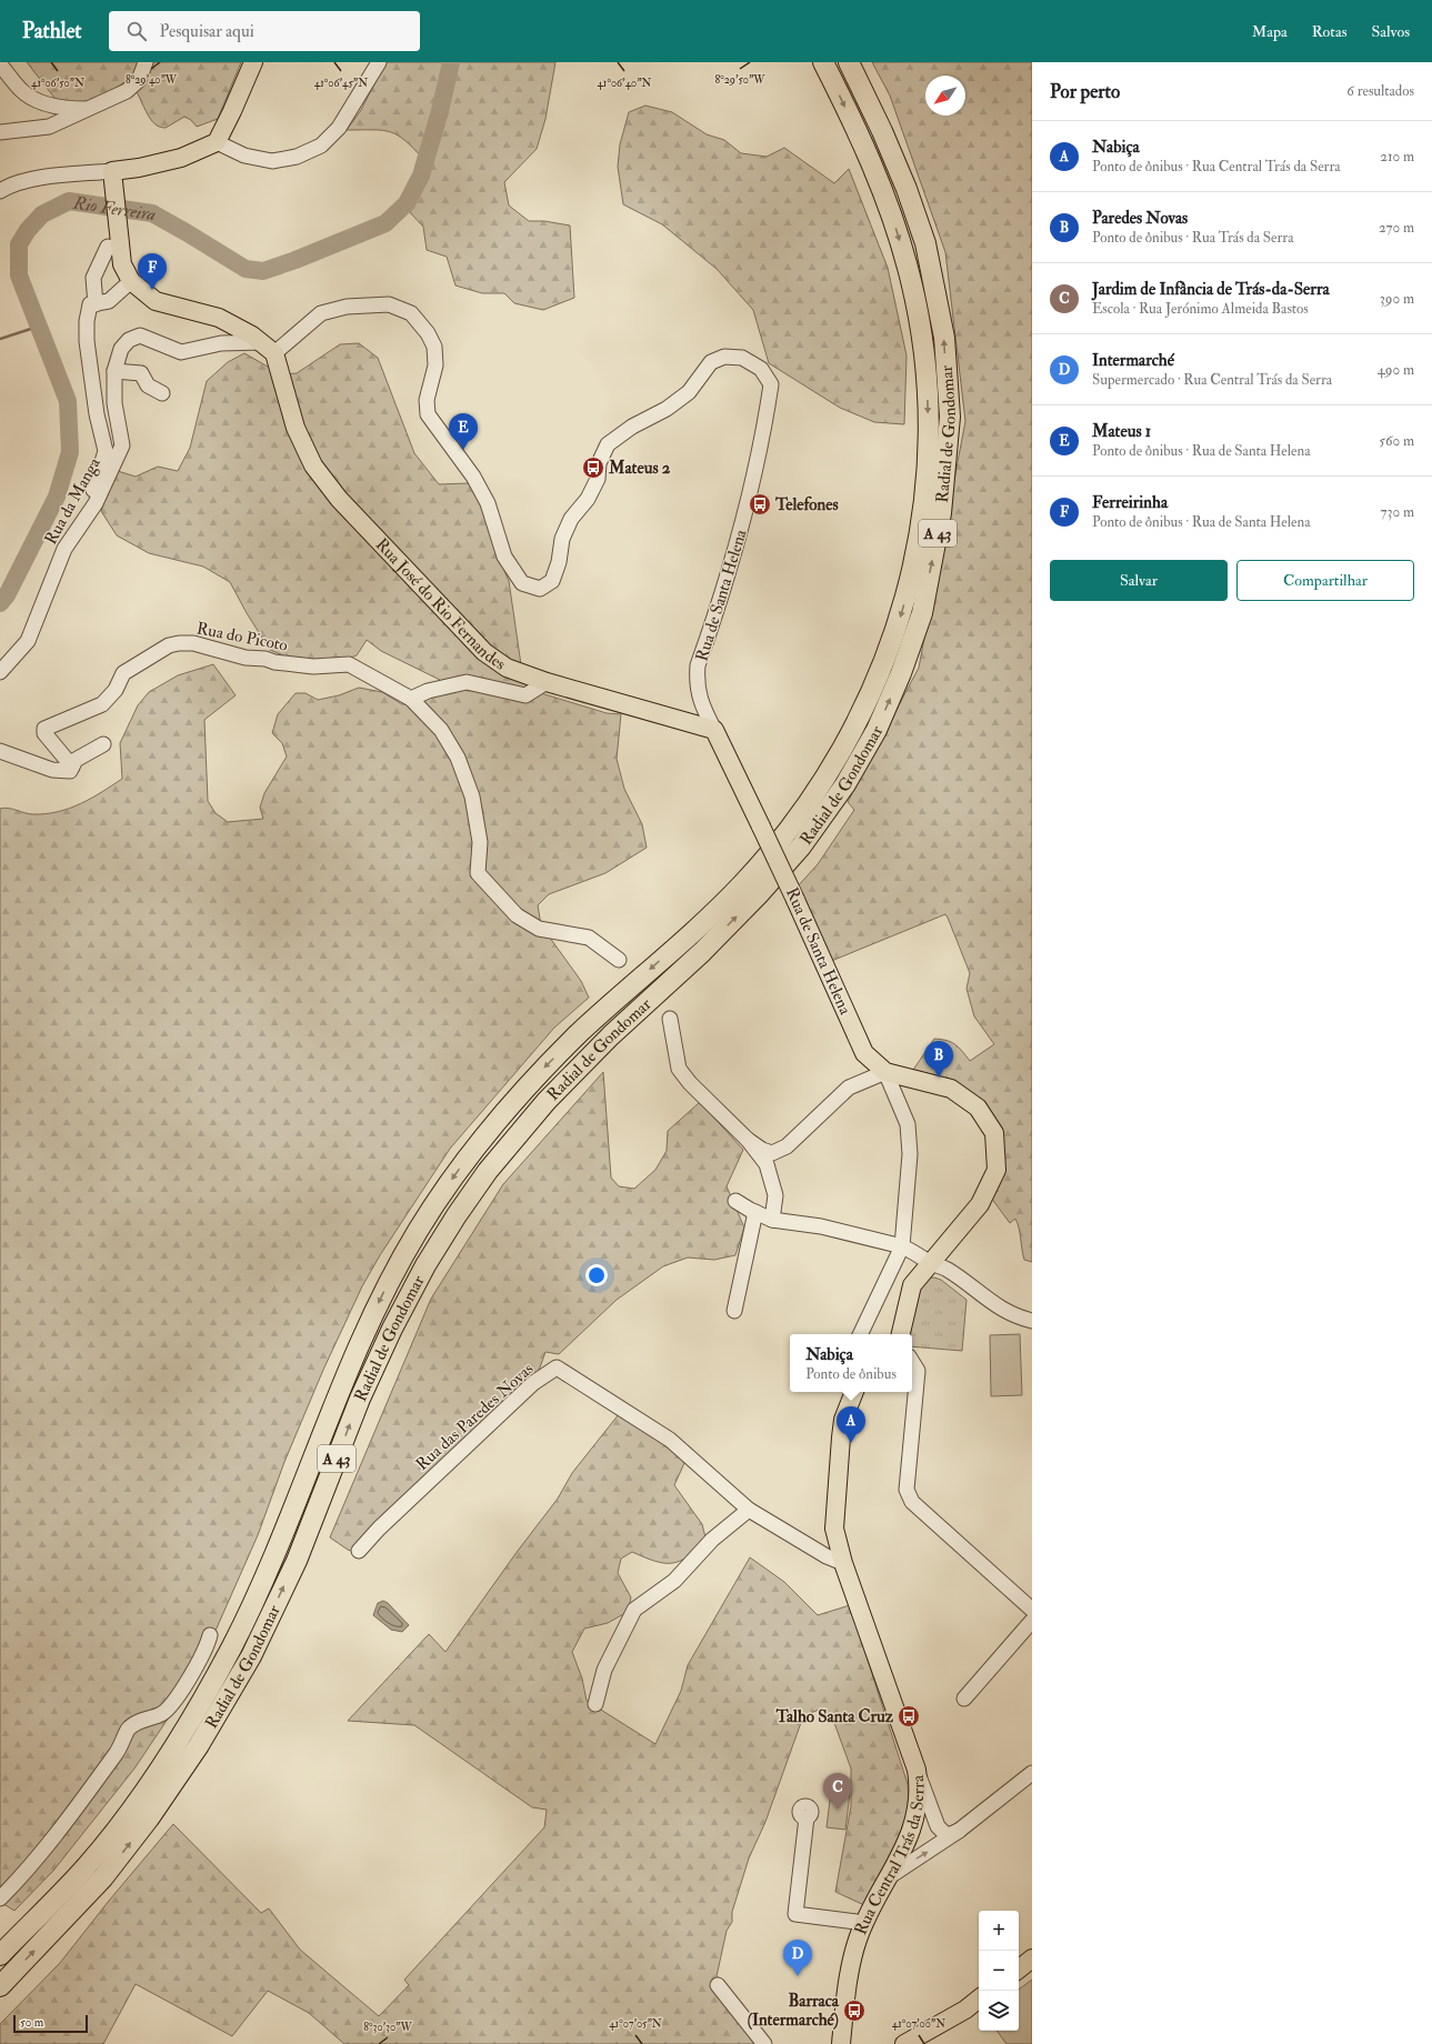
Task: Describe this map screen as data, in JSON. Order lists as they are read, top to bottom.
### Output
{
  "streets": {
    "highway": ["Radial de Gondomar", "A 43"],
    "main road": ["Rua de Santa Helena", "Rua José do Rio Fernandes", "Rua Central Trás da Serra"],
    "street": ["Rua da Manga", "Rua do Picoto", "Rua das Paredes Novas"]
  },
  "crossings": [
    ["Rua da Manga", "Rua de Santa Helena"],
    ["Rua da Manga", "Rua José do Rio Fernandes"],
    ["Rua de Santa Helena", "Rua José do Rio Fernandes"],
    ["Rua das Paredes Novas", "Rua Central Trás da Serra"]
  ],
  "water": ["Rio Ferreira"],
  "places": {
    "bus stop": [
      "Mateus 2",
      "Telefones",
      "Talho Santa Cruz",
      "Barraca (Intermarché)"
    ]
  },
  "scale_bar": "50 m",
  "north": "bottom left",
  "page": {
    "header": "Pathlet",
    "search": "Pesquisar aqui",
    "nav": ["Mapa", "Rotas", "Salvos"],
    "heading": ["Por perto", "6 resultados"],
    "list": [
      {
        "mark": "A",
        "name": "Nabiça",
        "note": "Ponto de ônibus · Rua Central Trás da Serra",
        "value": "210 m"
      },
      {
        "mark": "B",
        "name": "Paredes Novas",
        "note": "Ponto de ônibus · Rua Trás da Serra",
        "value": "270 m"
      },
      {
        "mark": "C",
        "name": "Jardim de Infância de Trás-da-Serra",
        "note": "Escola · Rua Jerónimo Almeida Bastos",
        "value": "390 m"
      },
      {
        "mark": "D",
        "name": "Intermarché",
        "note": "Supermercado · Rua Central Trás da Serra",
        "value": "490 m"
      },
      {
        "mark": "E",
        "name": "Mateus 1",
        "note": "Ponto de ônibus · Rua de Santa Helena",
        "value": "560 m"
      },
      {
        "mark": "F",
        "name": "Ferreirinha",
        "note": "Ponto de ônibus · Rua de Santa Helena",
        "value": "730 m"
      }
    ],
    "pins": [
      "F",
      "E",
      "B",
      "A",
      "C",
      "D"
    ],
    "buttons": ["Salvar", "Compartilhar"],
    "popup": ["Nabiça", "Ponto de ônibus"],
    "map_buttons": ["+", "−"],
    "scale": "50 m"
  },
  "coordinates": [
    "8°29'40\"W",
    "8°29'50\"W",
    "41°06'50\"N",
    "41°06'45\"N",
    "41°06'40\"N",
    "41°07'05\"N",
    "41°07'00\"N",
    "8°30'30\"W"
  ]
}
